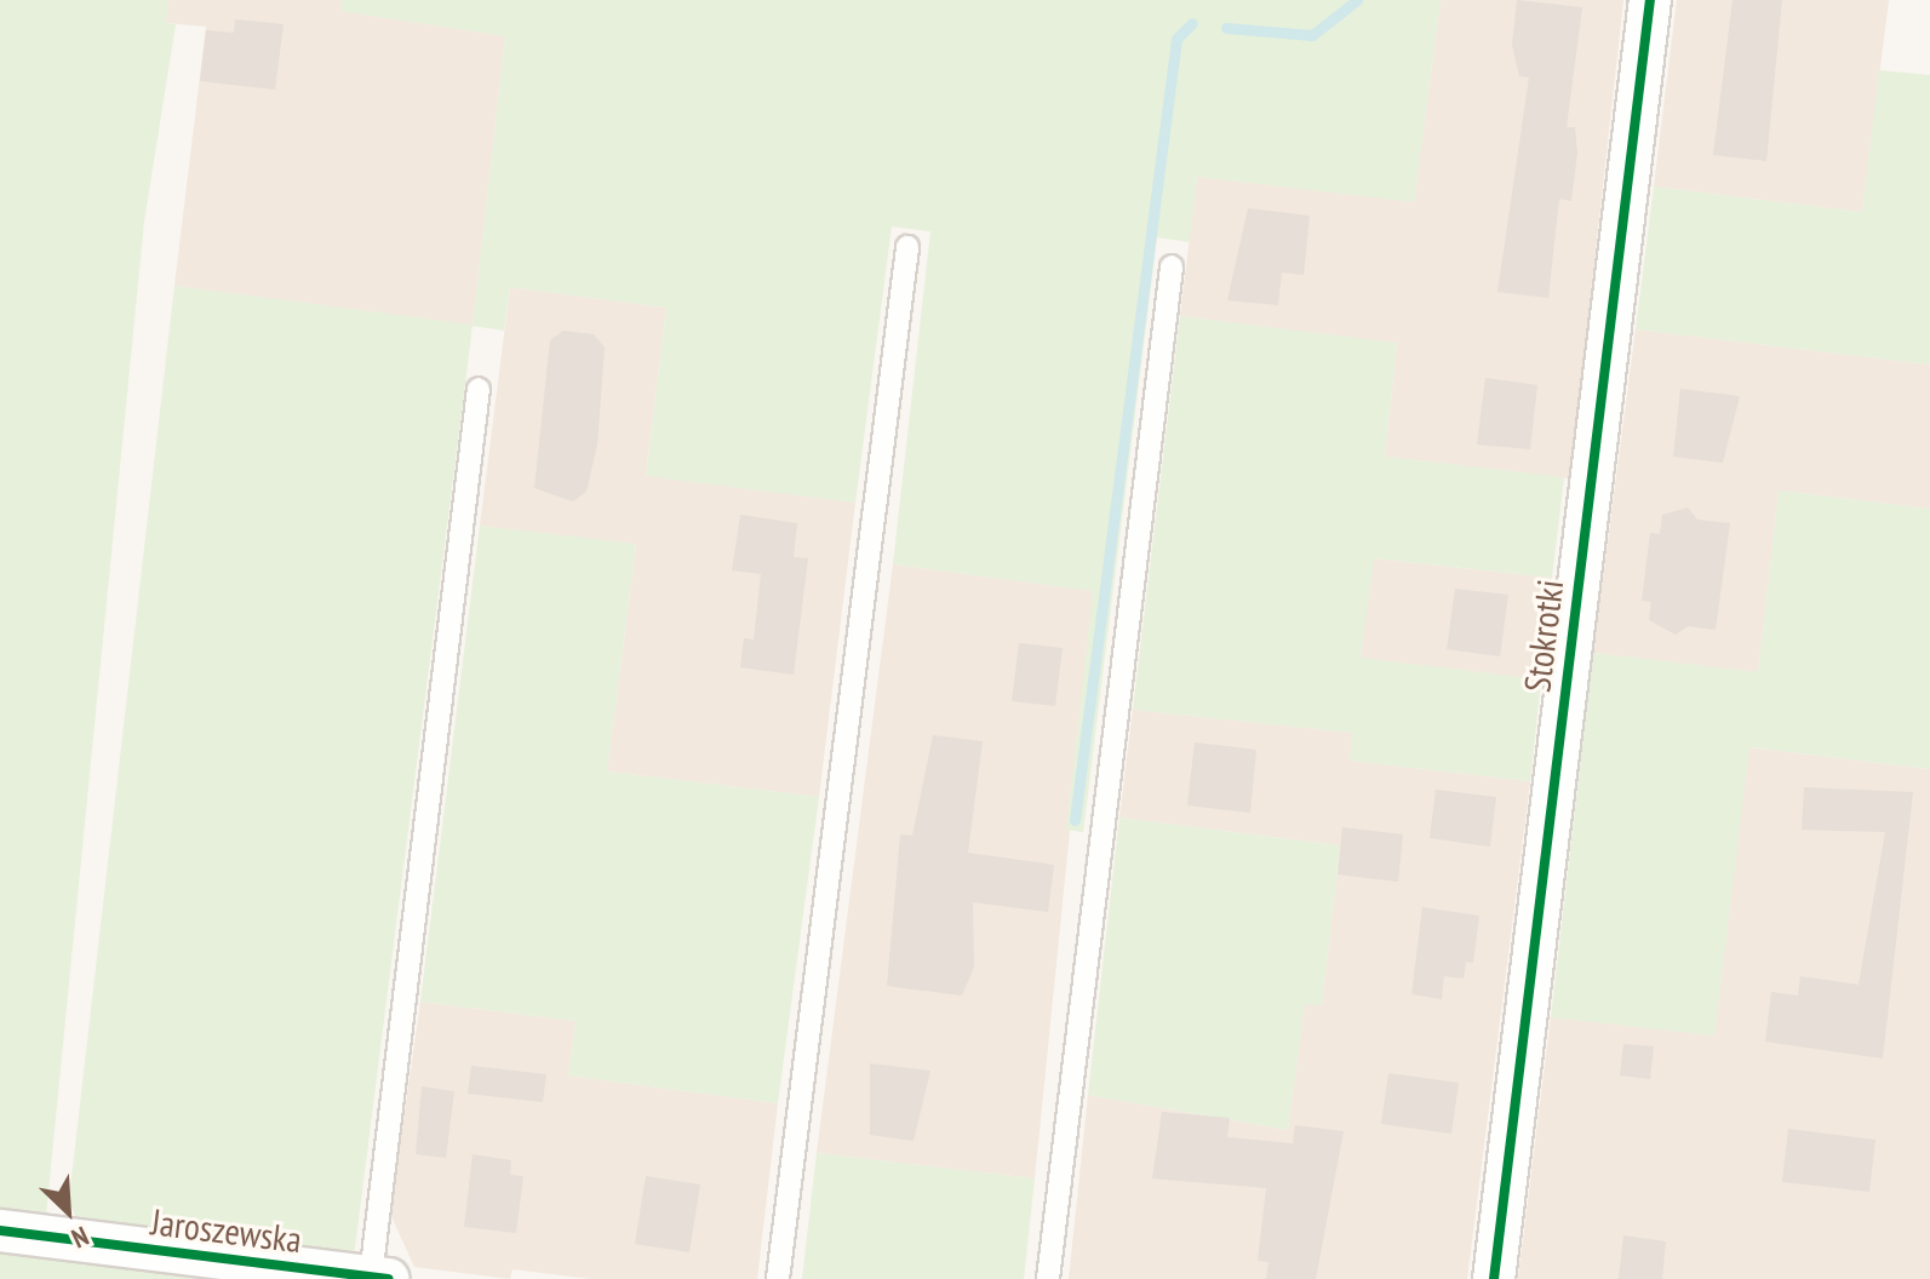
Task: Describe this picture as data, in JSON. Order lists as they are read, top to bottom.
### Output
{
  "streets": {
    "street": ["Stokrotki", "Jaroszewska"]
  },
  "north": "bottom right"
}
